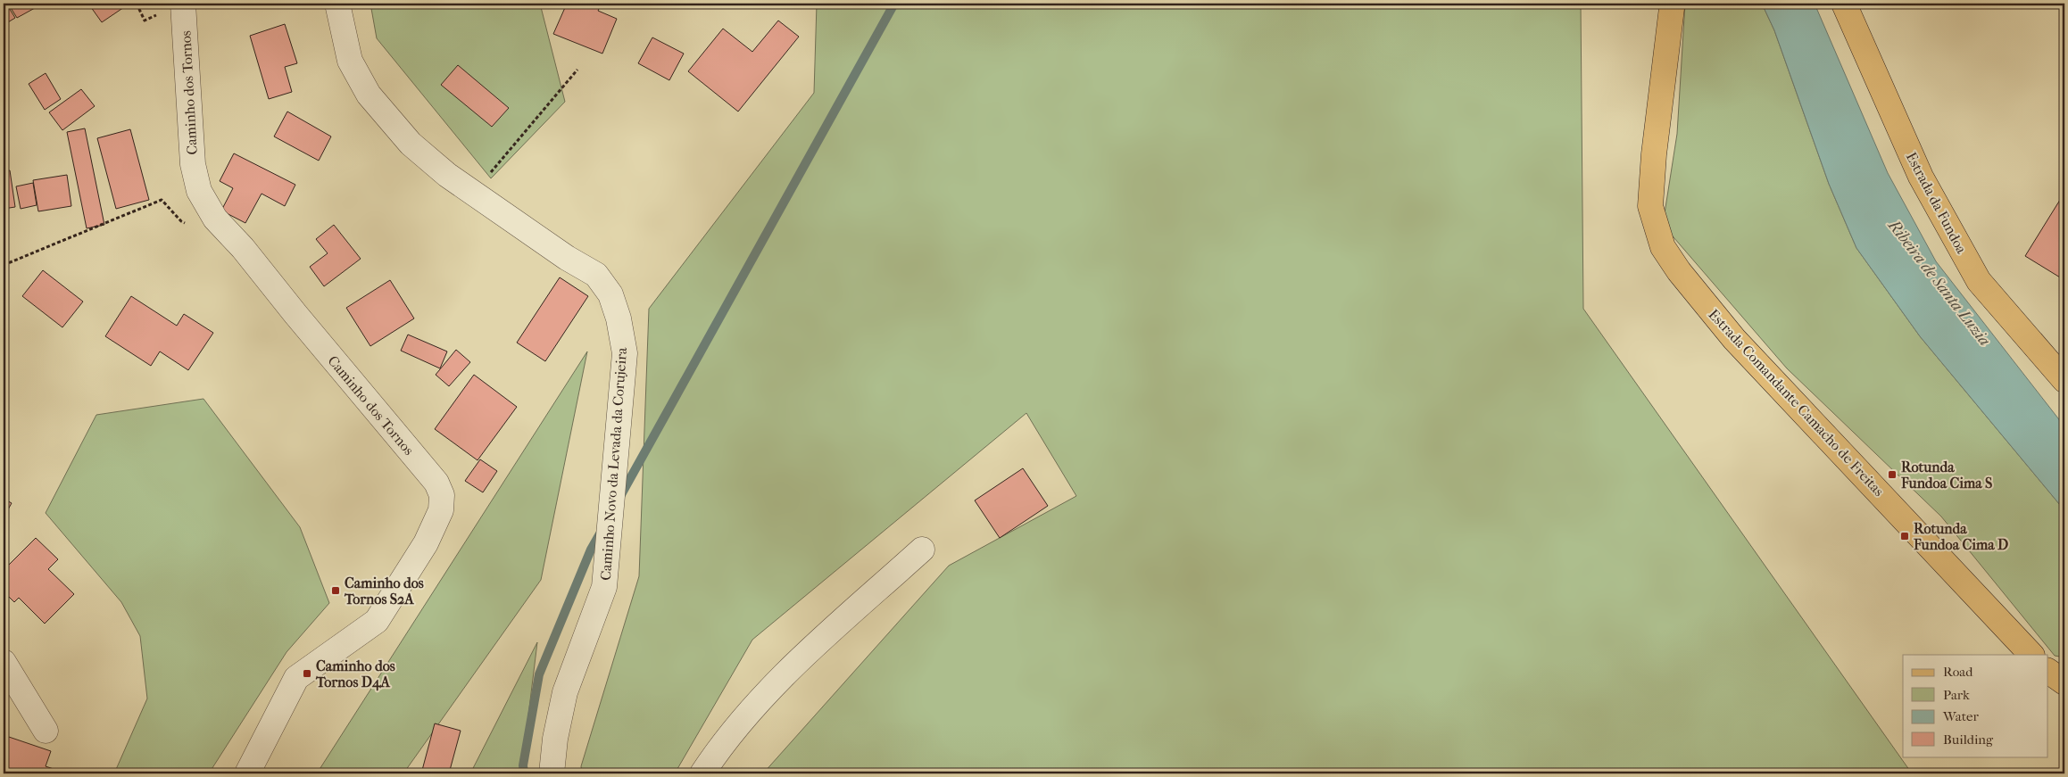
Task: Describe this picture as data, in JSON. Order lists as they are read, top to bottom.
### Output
{
  "streets": {
    "main road": ["Estrada da Fundoa", "Estrada Comandante Camacho de Freitas"],
    "street": ["Caminho dos Tornos", "Caminho Novo da Levada da Corujeira"]
  },
  "water": ["Ribeira de Santa Luzia"],
  "places": {
    "transit": [
      "Rotunda Fundoa Cima S",
      "Rotunda Fundoa Cima D",
      "Caminho dos Tornos S2A",
      "Caminho dos Tornos D4A"
    ]
  },
  "legend": [
    "Road",
    "Park",
    "Water",
    "Building"
  ]
}
